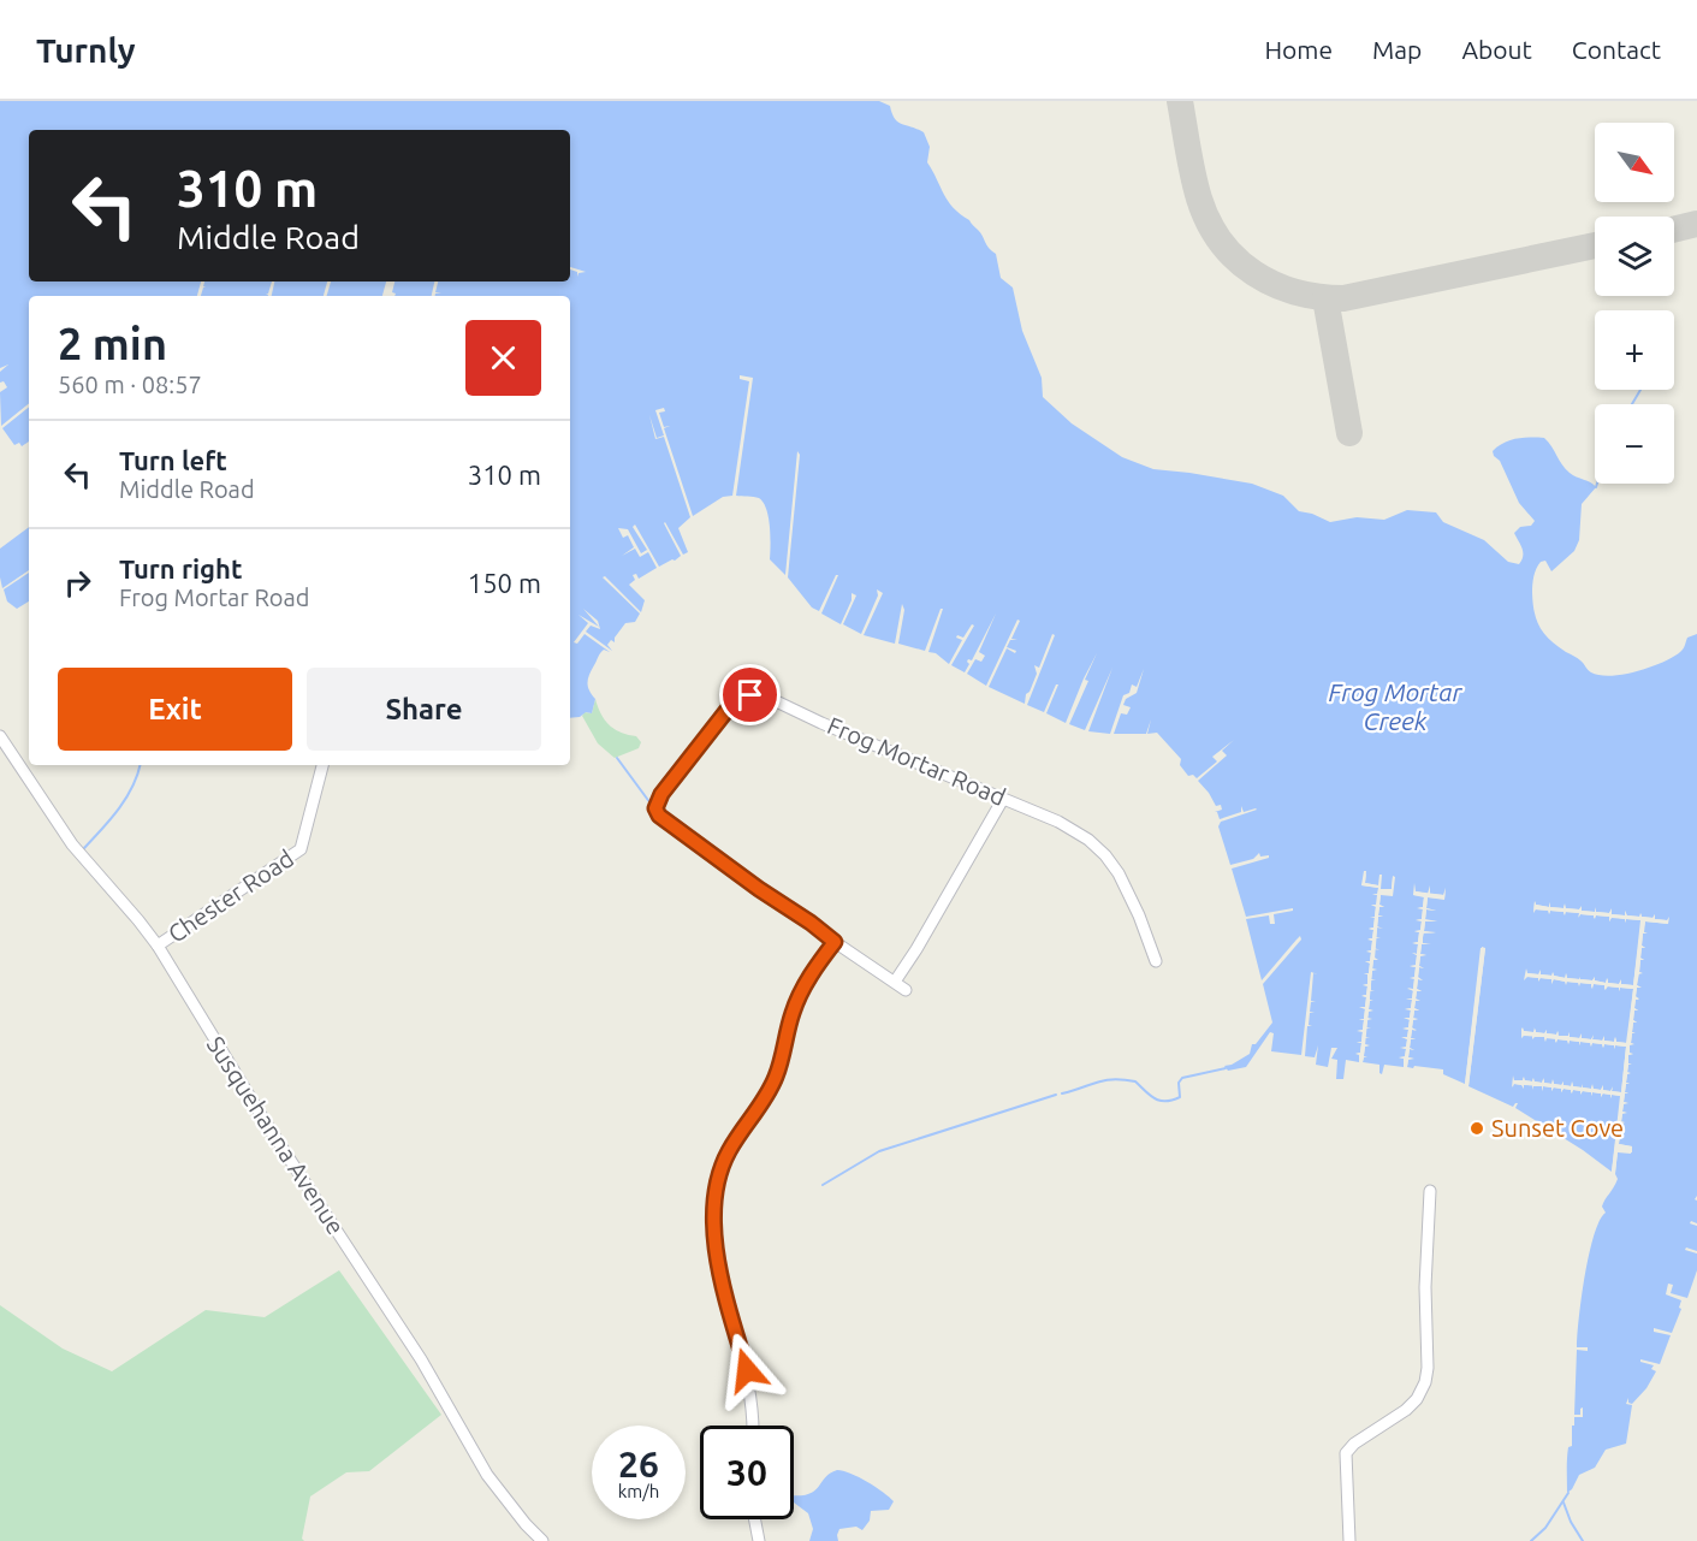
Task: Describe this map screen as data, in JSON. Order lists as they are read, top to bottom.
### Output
{
  "streets": {
    "street": ["Frog Mortar Road", "Chester Road", "Susquehanna Avenue"]
  },
  "crossings": [
    ["Chester Road", "Susquehanna Avenue"]
  ],
  "water": ["Frog Mortar Creek"],
  "places": ["Sunset Cove"],
  "north": "bottom right",
  "page": {
    "header": "Turnly",
    "nav": [
      "Home",
      "Map",
      "About",
      "Contact"
    ],
    "map_buttons": ["+", "−"],
    "turn": ["310 m", "Middle Road"],
    "heading": ["2 min", "560 m · 08:57"],
    "list": [
      {
        "name": "Turn left",
        "note": "Middle Road",
        "value": "310 m"
      },
      {
        "name": "Turn right",
        "note": "Frog Mortar Road",
        "value": "150 m"
      }
    ],
    "buttons": ["Exit", "Share"],
    "speed": "26 km/h",
    "limit": "30"
  }
}
